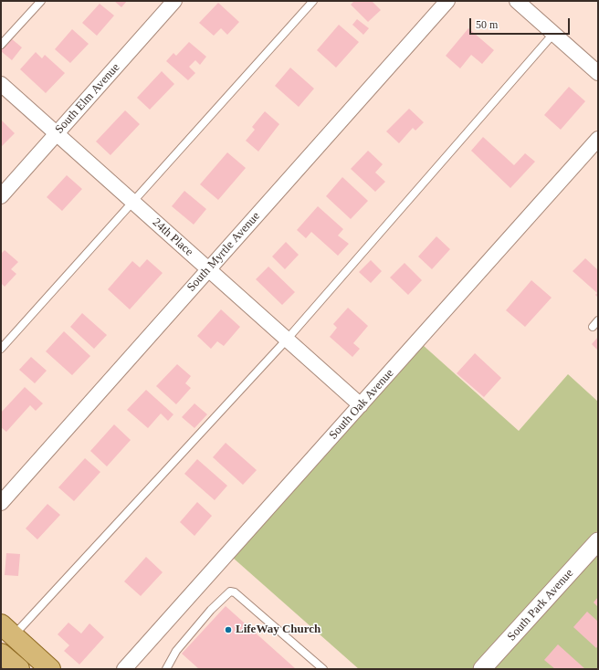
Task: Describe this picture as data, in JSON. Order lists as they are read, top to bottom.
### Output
{
  "streets": {
    "street": [
      "South Elm Avenue",
      "24th Place",
      "South Myrtle Avenue",
      "South Oak Avenue",
      "South Park Avenue"
    ]
  },
  "crossings": [
    ["South Elm Avenue", "24th Place"],
    ["24th Place", "South Myrtle Avenue"],
    ["24th Place", "South Oak Avenue"]
  ],
  "places": ["LifeWay Church"],
  "scale_bar": "50 m"
}
